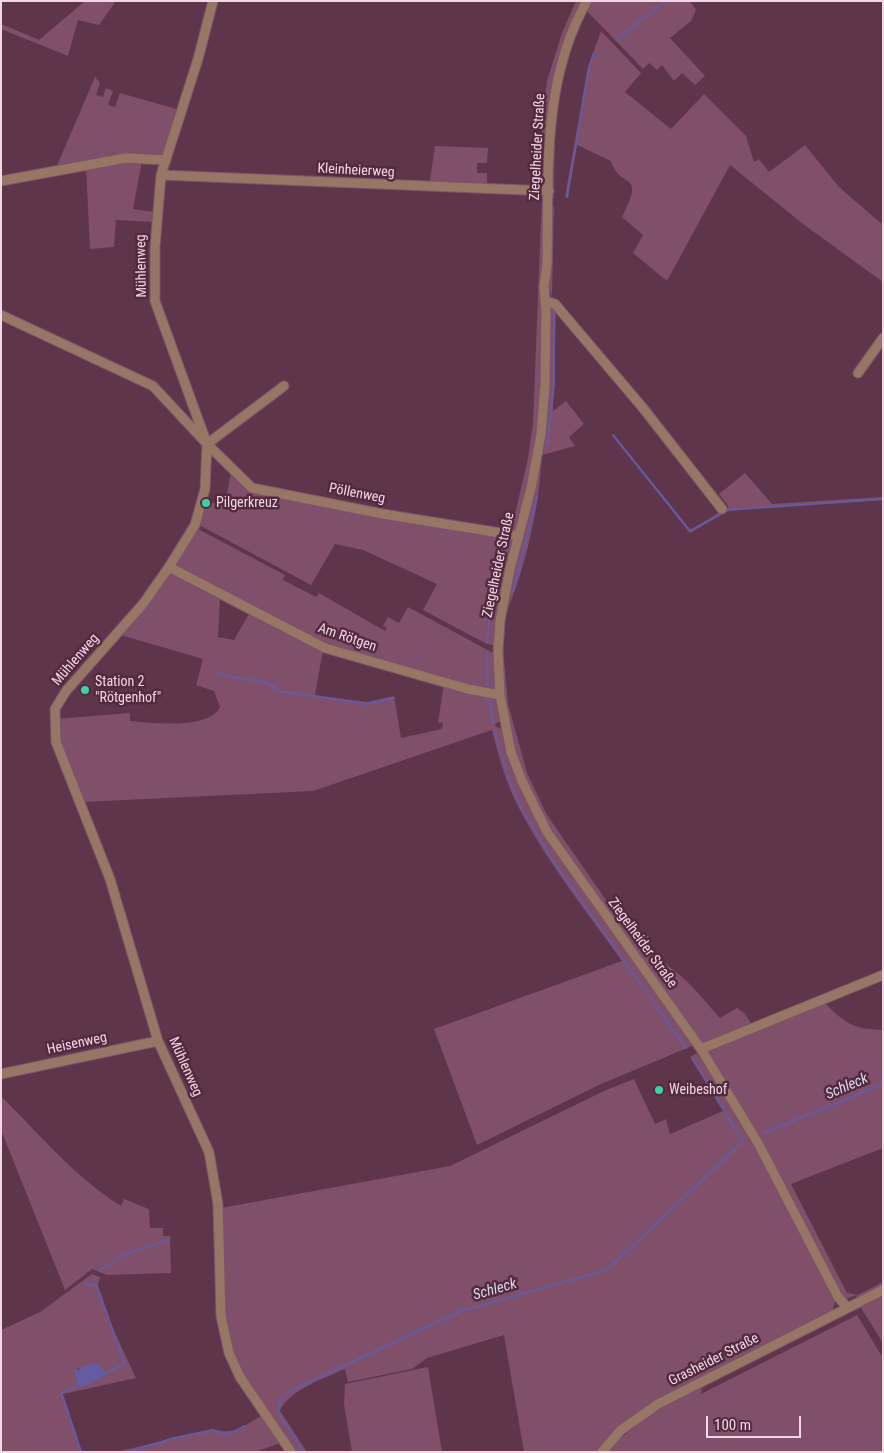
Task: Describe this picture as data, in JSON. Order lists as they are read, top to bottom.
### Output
{
  "streets": {
    "street": [
      "Ziegelheider Straße",
      "Kleinheierweg",
      "Mühlenweg",
      "Pöllenweg",
      "Am Rötgen",
      "Heisenweg",
      "Grasheider Straße"
    ]
  },
  "crossings": [
    ["Ziegelheider Straße", "Kleinheierweg"],
    ["Ziegelheider Straße", "Pöllenweg"],
    ["Ziegelheider Straße", "Am Rötgen"],
    ["Ziegelheider Straße", "Grasheider Straße"],
    ["Kleinheierweg", "Mühlenweg"],
    ["Mühlenweg", "Pöllenweg"],
    ["Mühlenweg", "Am Rötgen"],
    ["Mühlenweg", "Heisenweg"]
  ],
  "water": ["Schleck"],
  "places": ["Pilgerkreuz", "Station 2 \"Rötgenhof\"", "Weibeshof"],
  "scale_bar": "100 m"
}
